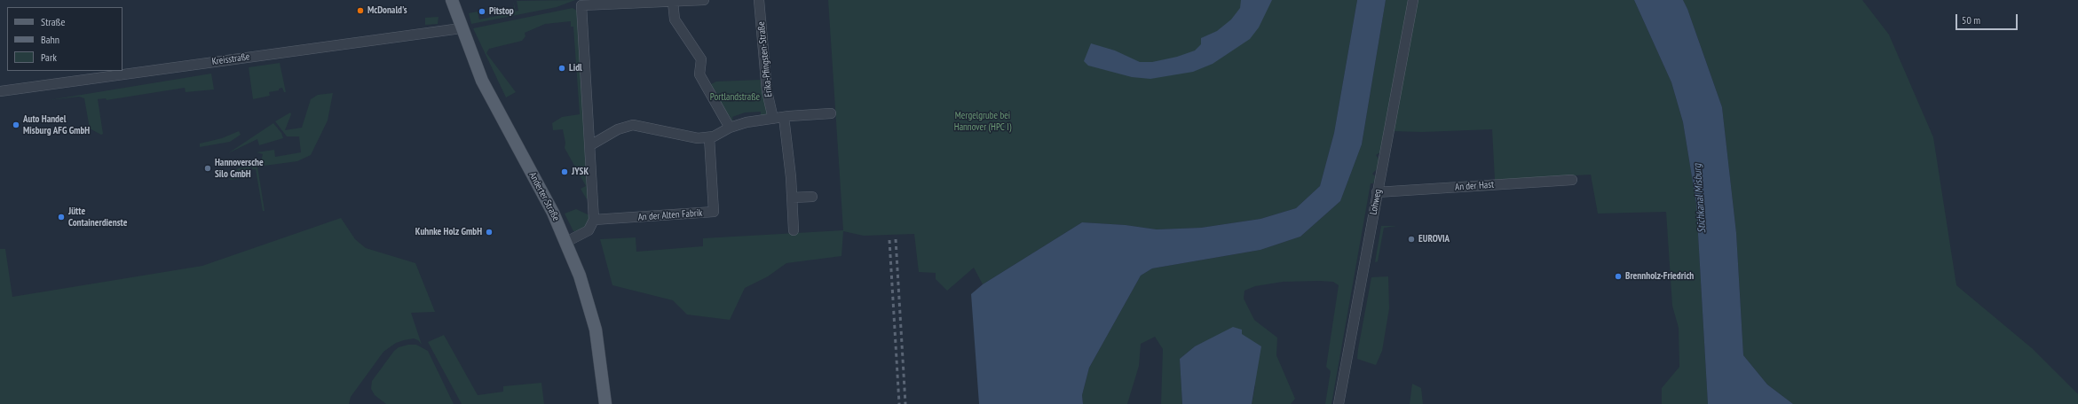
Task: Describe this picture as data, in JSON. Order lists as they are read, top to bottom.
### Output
{
  "streets": {
    "main road": ["Anderter Straße"],
    "street": [
      "Kreisstraße",
      "Erika-Pfingsten-Straße",
      "An der Hast",
      "Lohweg",
      "An der Alten Fabrik"
    ]
  },
  "crossings": [
    ["Kreisstraße", "Anderter Straße"],
    ["An der Hast", "Lohweg"]
  ],
  "water": ["Stichkanal Misburg"],
  "parks": ["Portlandstraße", "Mergelgrube bei Hannover (HPC I)"],
  "places": [
    "McDonald's",
    "Pitstop",
    "Lidl",
    "Auto Handel Misburg AFG GmbH",
    "Hannoversche Silo GmbH",
    "JYSK",
    "Jütte Containerdienste",
    "Kuhnke Holz GmbH",
    "EUROVIA",
    "Brennholz-Friedrich"
  ],
  "legend": ["Straße", "Bahn", "Park"],
  "scale_bar": "50 m"
}
